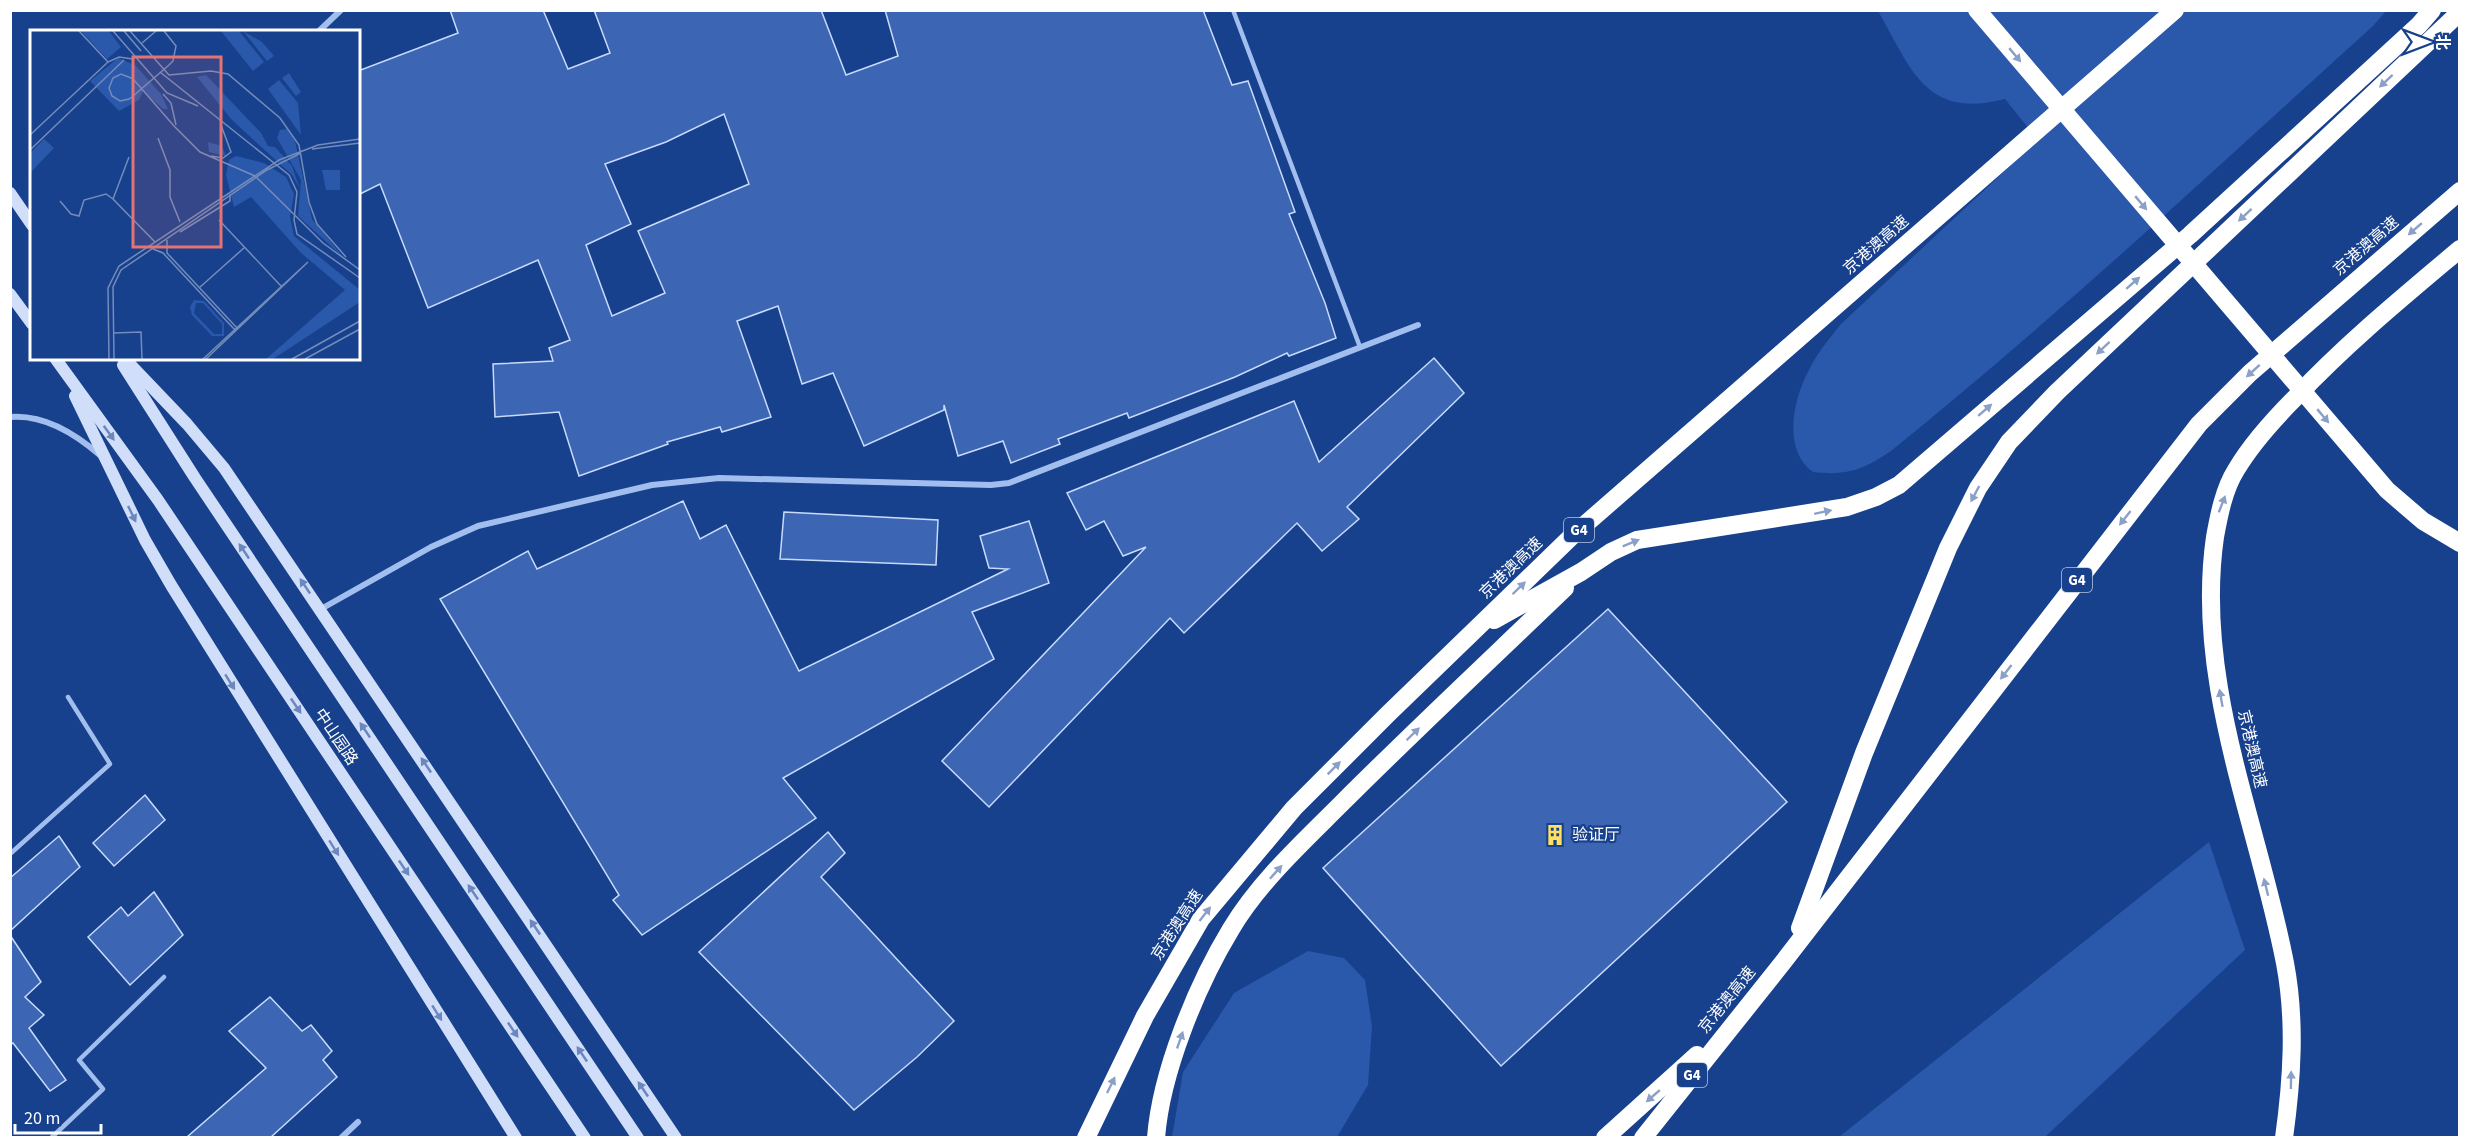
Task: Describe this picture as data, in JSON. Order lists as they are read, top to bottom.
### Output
{
  "streets": {
    "highway": ["京港澳高速", "G4"],
    "main road": ["中山园路"]
  },
  "places": {
    "building": ["验证厅"]
  },
  "scale_bar": "20 m",
  "north": "right"
}
